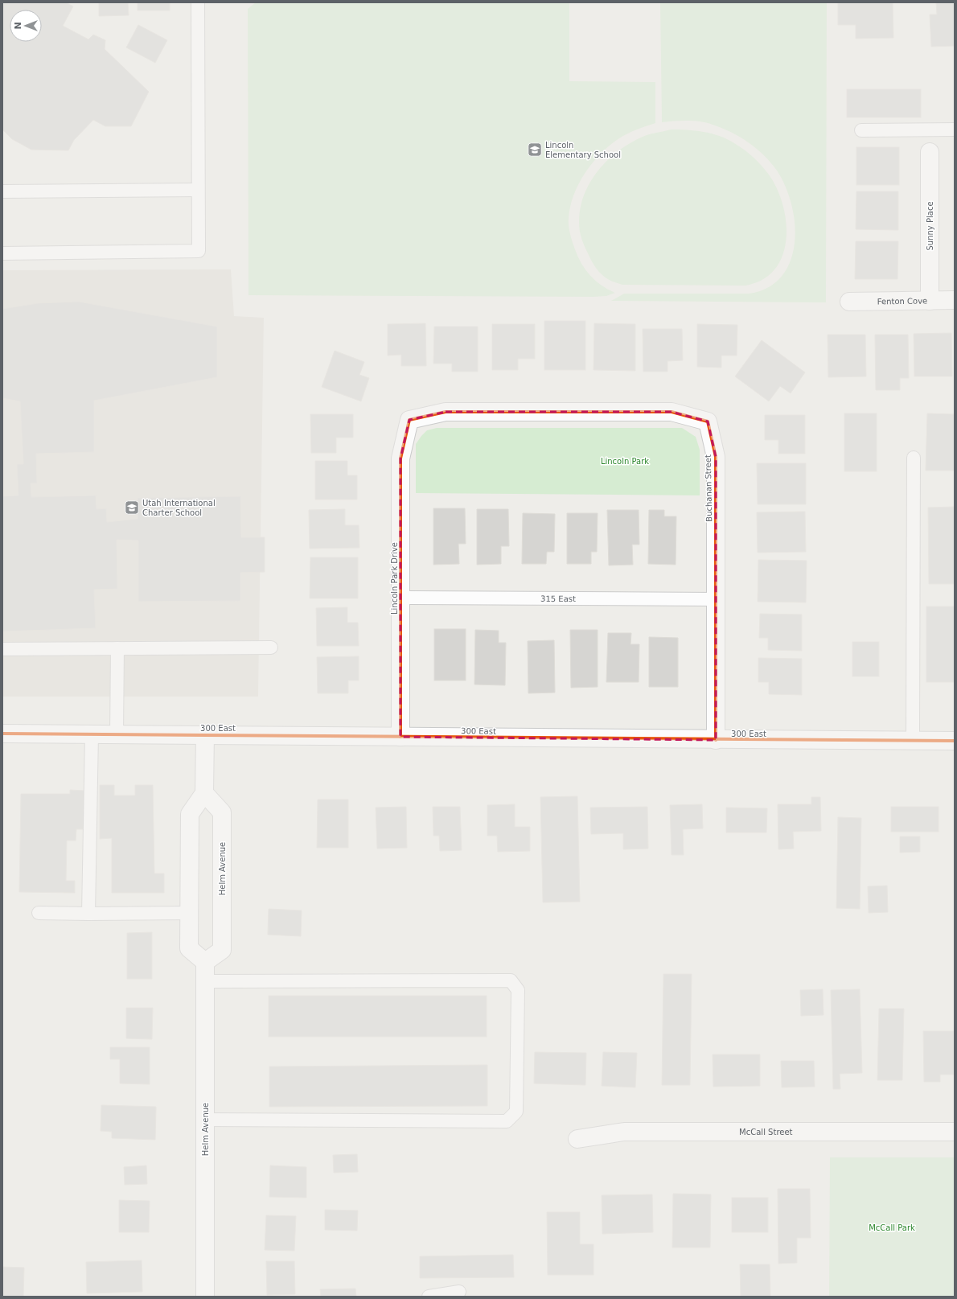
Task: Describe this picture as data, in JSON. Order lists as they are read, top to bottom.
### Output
{
  "streets": {
    "street": [
      "Sunny Place",
      "Fenton Cove",
      "Buchanan Street",
      "Lincoln Park Drive",
      "300 East",
      "Helm Avenue",
      "McCall Street"
    ],
    "lane": ["315 East"]
  },
  "crossings": [
    ["Sunny Place", "Fenton Cove"],
    ["Buchanan Street", "Lincoln Park Drive"],
    ["Buchanan Street", "315 East"],
    ["Buchanan Street", "300 East"],
    ["Lincoln Park Drive", "315 East"],
    ["Lincoln Park Drive", "300 East"]
  ],
  "parks": ["Lincoln Park", "McCall Park"],
  "places": {
    "school or university": ["Lincoln Elementary School", "Utah International Charter School"]
  },
  "north": "left"
}
